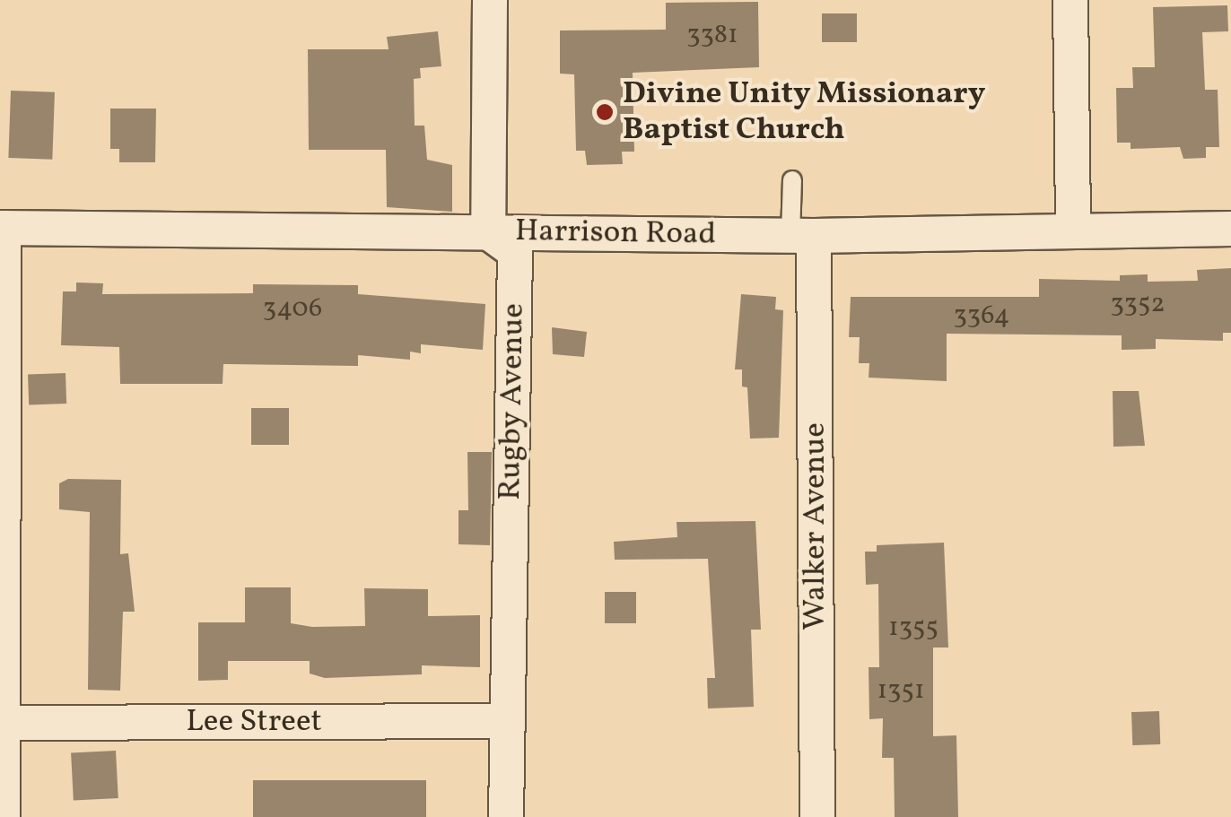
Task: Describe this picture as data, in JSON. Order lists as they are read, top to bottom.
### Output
{
  "streets": {
    "street": [
      "Harrison Road",
      "Rugby Avenue",
      "Walker Avenue",
      "Lee Street"
    ]
  },
  "crossings": [
    ["Harrison Road", "Rugby Avenue"],
    ["Harrison Road", "Walker Avenue"],
    ["Rugby Avenue", "Lee Street"]
  ],
  "places": ["Divine Unity Missionary Baptist Church"],
  "house_numbers": [
    "3381",
    "3352",
    "3406",
    "3364",
    "1355",
    "1351"
  ]
}
